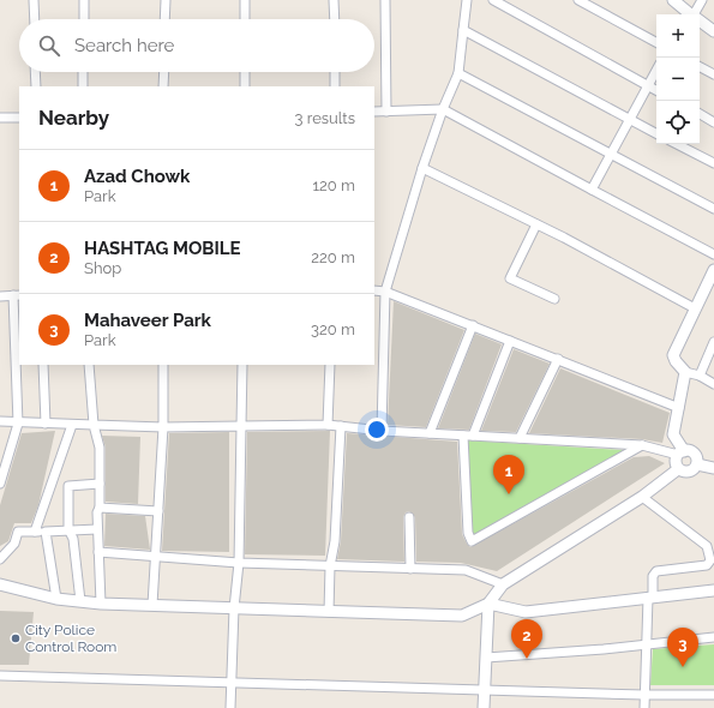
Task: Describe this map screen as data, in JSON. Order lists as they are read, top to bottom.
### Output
{
  "places": ["City Police Control Room"],
  "page": {
    "map_buttons": ["+", "−"],
    "search": "Search here",
    "heading": ["Nearby", "3 results"],
    "list": [
      {
        "mark": "1",
        "name": "Azad Chowk",
        "note": "Park",
        "value": "120 m"
      },
      {
        "mark": "2",
        "name": "HASHTAG MOBILE",
        "note": "Shop",
        "value": "220 m"
      },
      {
        "mark": "3",
        "name": "Mahaveer Park",
        "note": "Park",
        "value": "320 m"
      }
    ],
    "pins": ["1", "2", "3"]
  }
}
